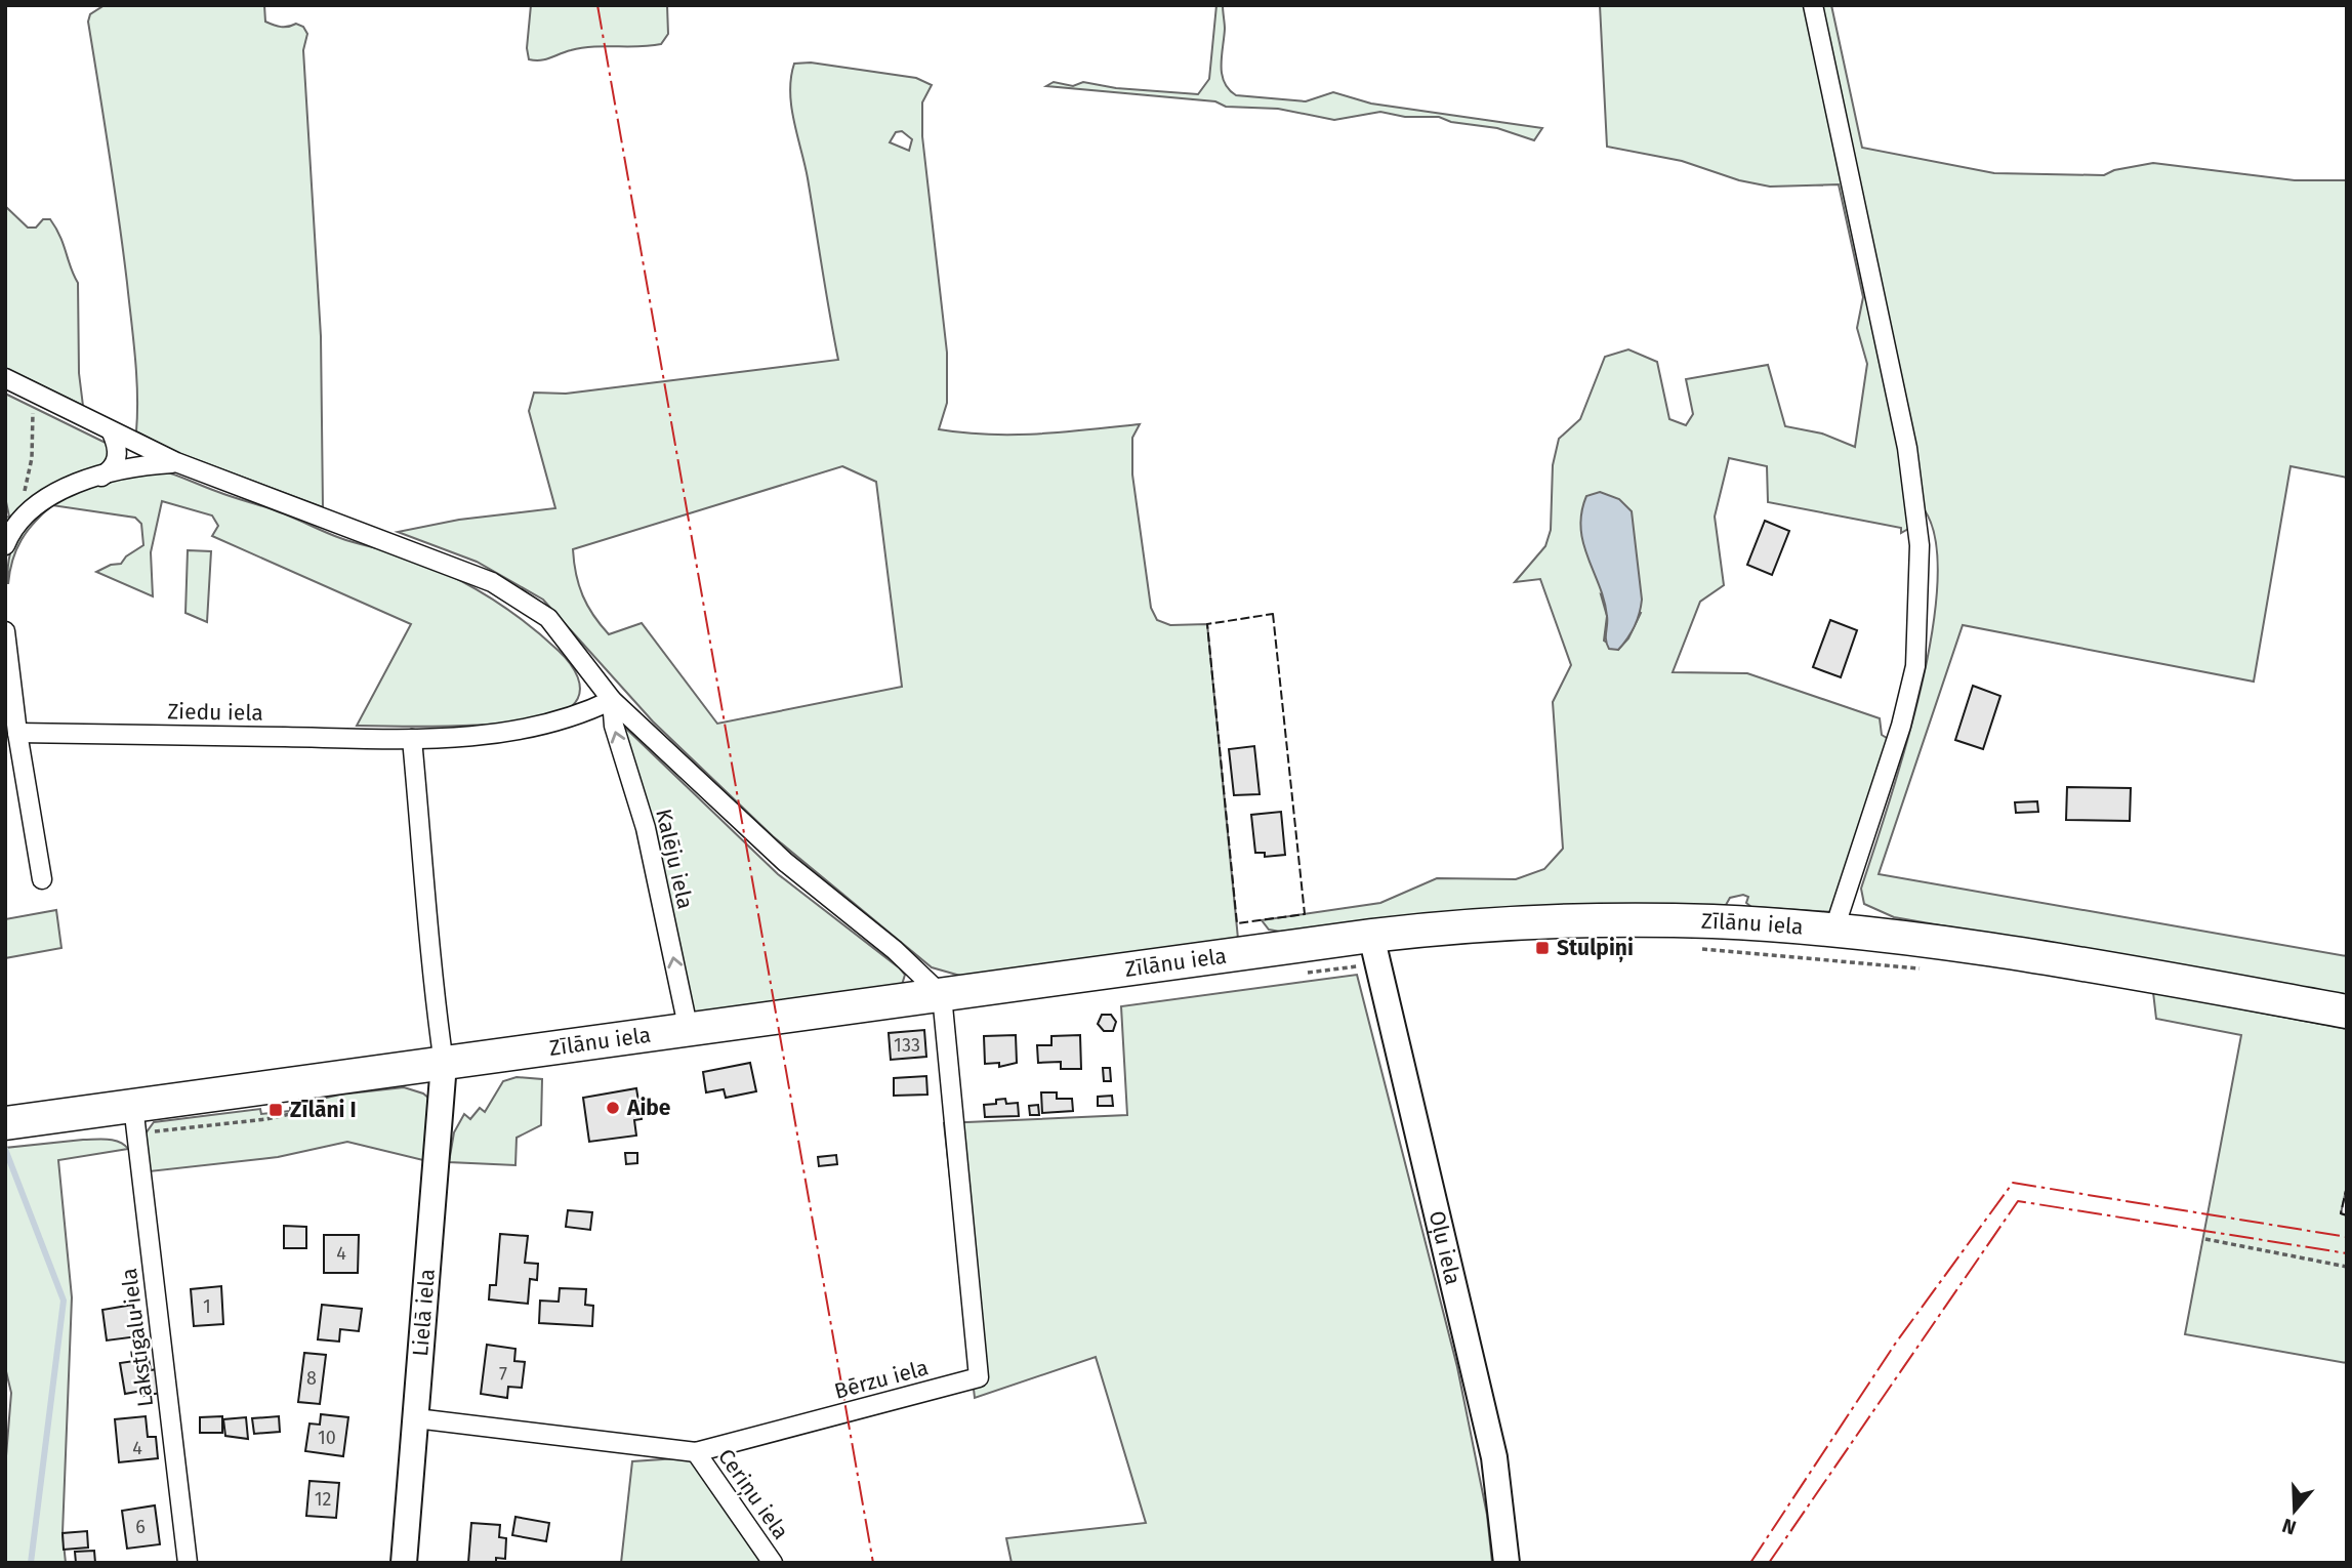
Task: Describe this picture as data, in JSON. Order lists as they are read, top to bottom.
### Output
{
  "streets": {
    "highway": ["Zīlānu iela"],
    "street": [
      "Ziedu iela",
      "Kalēju iela",
      "Oļu iela",
      "Lielā iela",
      "Lakstīgalu iela",
      "Bērzu iela",
      "Ceriņu iela"
    ]
  },
  "crossings": [
    ["Ziedu iela", "Kalēju iela"],
    ["Kalēju iela", "Zīlānu iela"],
    ["Zīlānu iela", "Oļu iela"],
    ["Zīlānu iela", "Lielā iela"],
    ["Zīlānu iela", "Lakstīgalu iela"],
    ["Zīlānu iela", "Bērzu iela"],
    ["Lielā iela", "Bērzu iela"],
    ["Bērzu iela", "Ceriņu iela"]
  ],
  "one_way": ["Kalēju iela"],
  "places": {
    "transit": ["Stulpiņi", "Zīlāni I"],
    "other": ["Aibe"]
  },
  "house_numbers": [
    "133",
    "4",
    "1",
    "7",
    "8",
    "10",
    "4",
    "12",
    "6"
  ],
  "north": "bottom"
}
